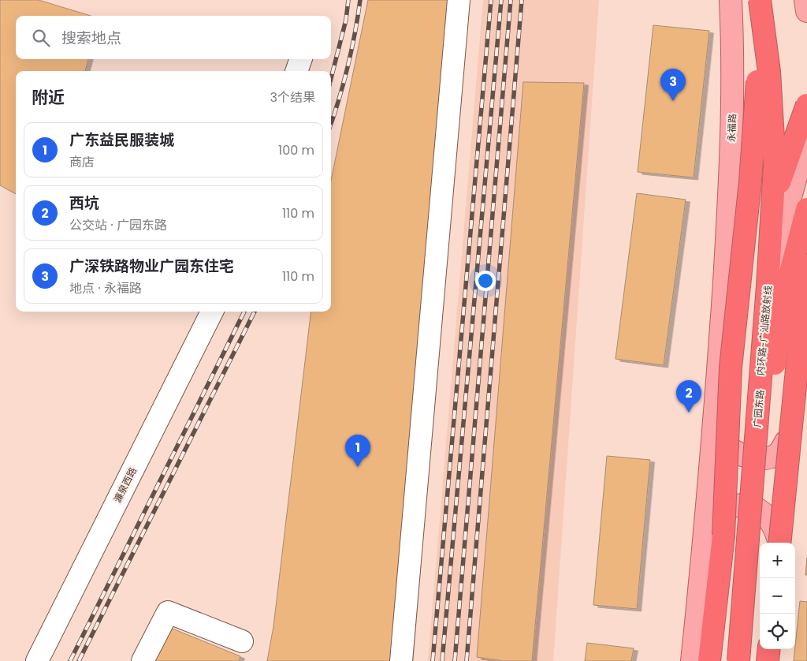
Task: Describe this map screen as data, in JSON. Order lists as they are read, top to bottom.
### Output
{
  "streets": {
    "highway": ["内环路-广汕路放射线"],
    "main road": ["永福路", "广园东路"],
    "street": ["濂泉西路"]
  },
  "crossings": [
    ["内环路-广汕路放射线", "广园东路"]
  ],
  "page": {
    "search": "搜索地点",
    "pins": ["3", "2", "1"],
    "heading": ["附近", "3个结果"],
    "list": [
      {
        "mark": "1",
        "name": "广东益民服装城",
        "note": "商店",
        "value": "100 m"
      },
      {
        "mark": "2",
        "name": "西坑",
        "note": "公交站 · 广园东路",
        "value": "110 m"
      },
      {
        "mark": "3",
        "name": "广深铁路物业广园东住宅",
        "note": "地点 · 永福路",
        "value": "110 m"
      }
    ],
    "map_buttons": ["+", "−"]
  }
}
